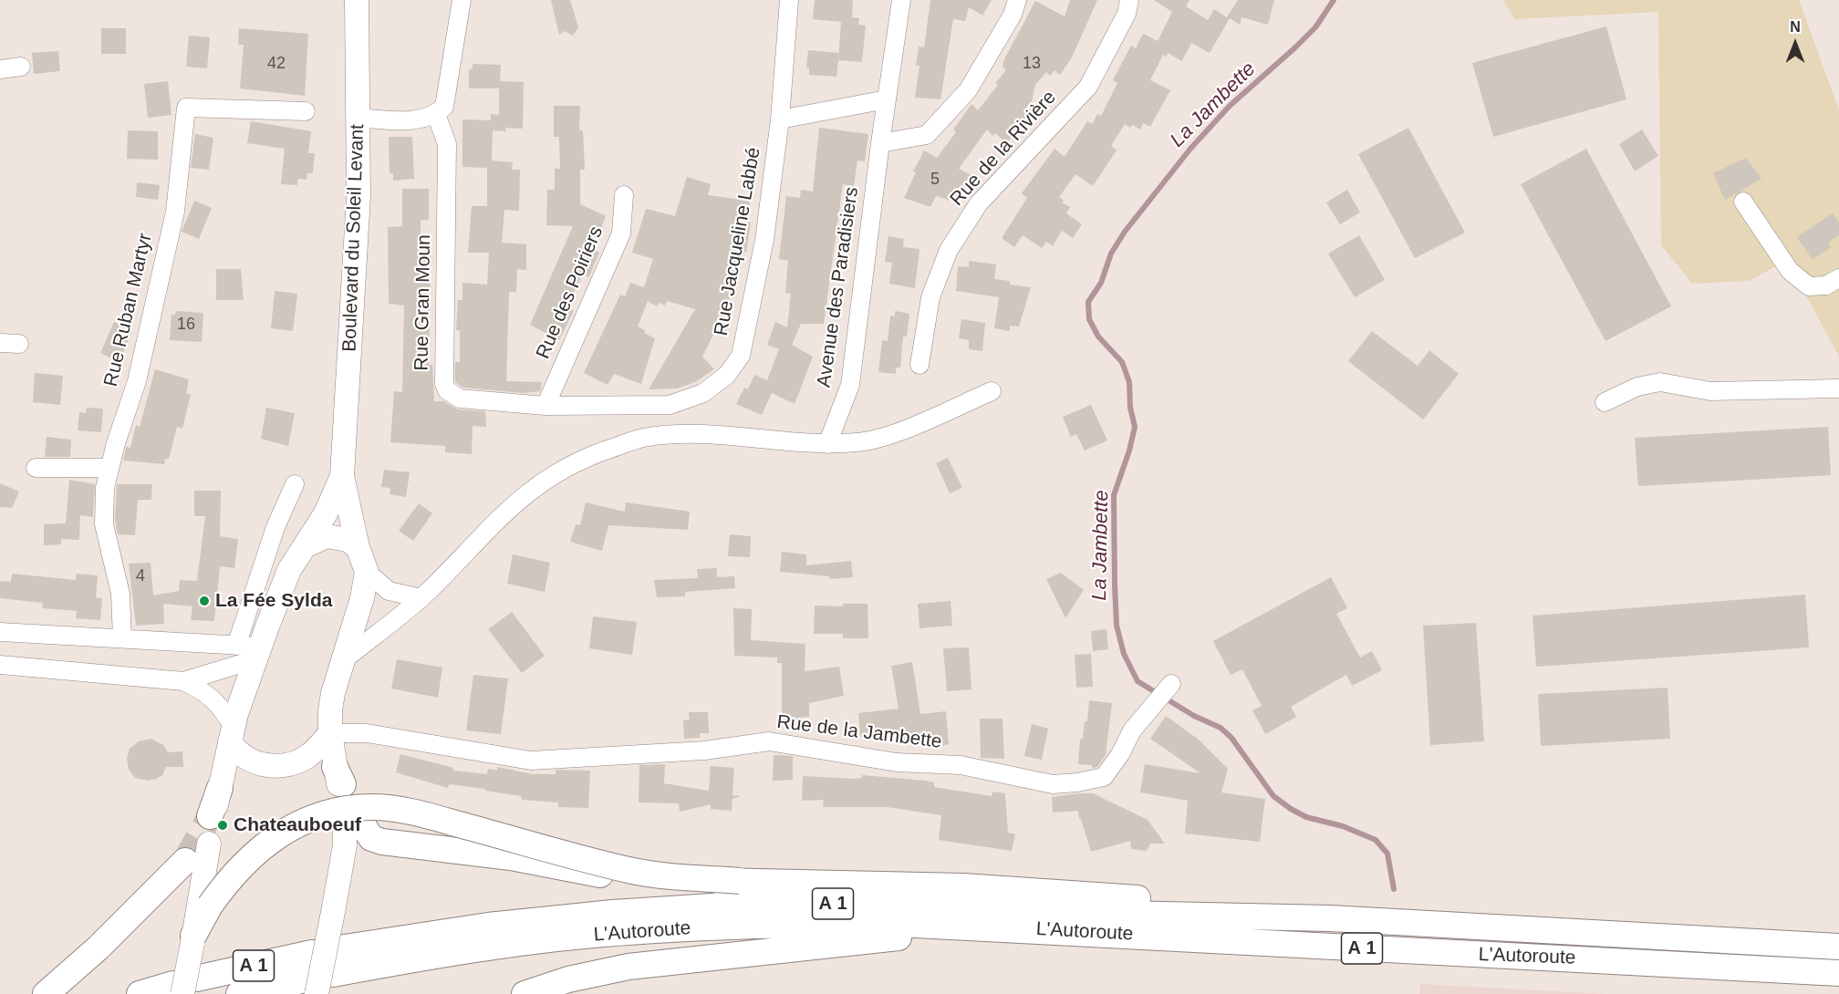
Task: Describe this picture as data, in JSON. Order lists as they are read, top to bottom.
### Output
{
  "streets": {
    "highway": ["A 1", "L'Autoroute"],
    "main road": ["Boulevard du Soleil Levant"],
    "street": [
      "Rue de la Rivière",
      "Rue Jacqueline Labbé",
      "Avenue des Paradisiers",
      "Rue des Poiriers",
      "Rue Gran Moun",
      "Rue Ruban Martyr",
      "Rue de la Jambette"
    ]
  },
  "crossings": [
    ["Rue Jacqueline Labbé", "Rue des Poiriers"],
    ["Rue Jacqueline Labbé", "Rue Gran Moun"],
    ["Rue des Poiriers", "Rue Gran Moun"]
  ],
  "water": ["La Jambette"],
  "places": ["La Fée Sylda", "Chateauboeuf"],
  "house_numbers": [
    "42",
    "13",
    "5",
    "16",
    "4"
  ],
  "north": "top"
}
